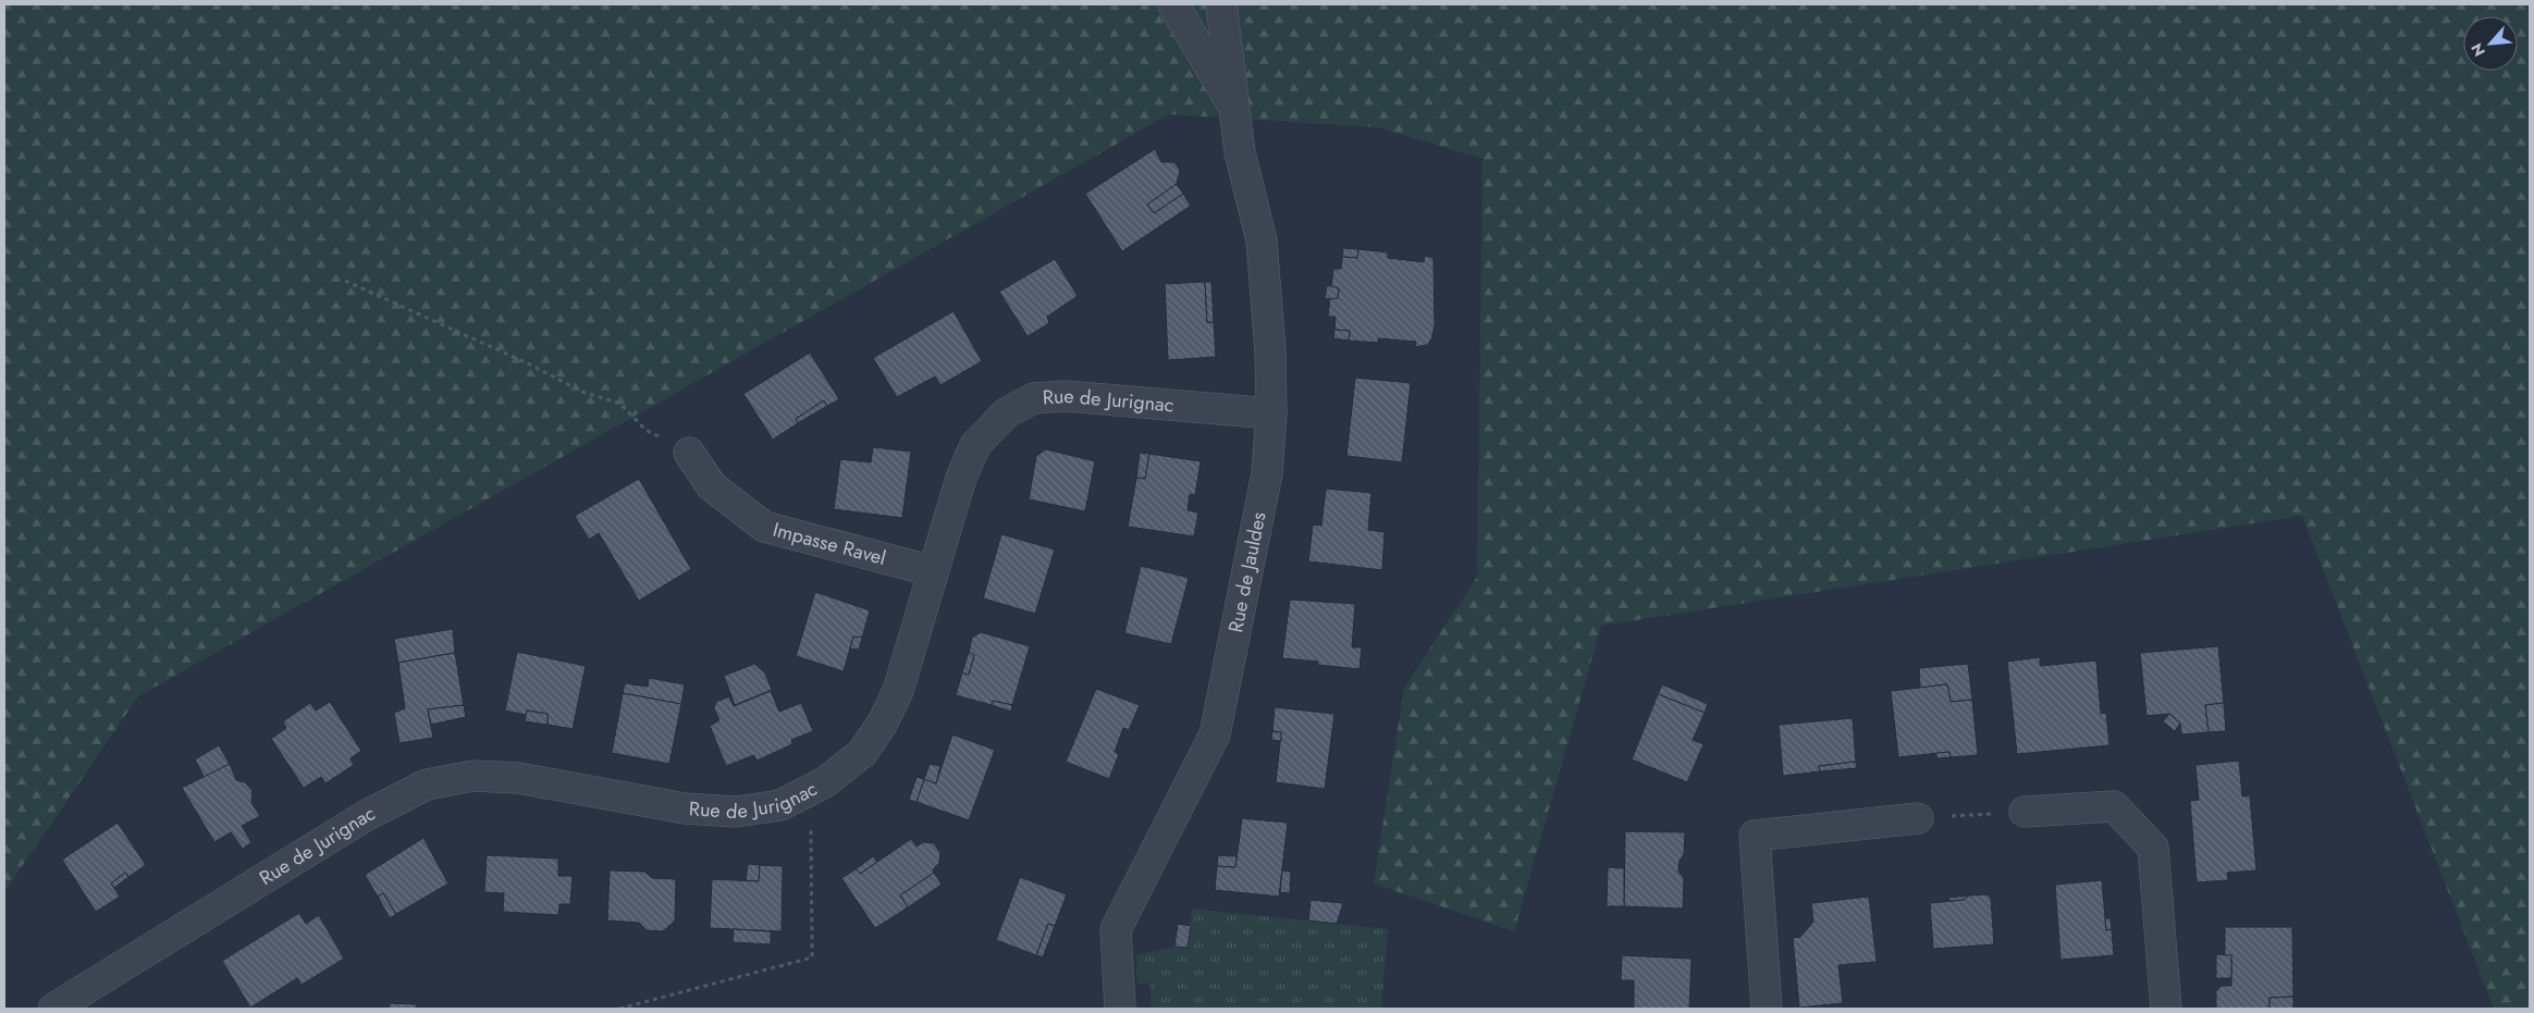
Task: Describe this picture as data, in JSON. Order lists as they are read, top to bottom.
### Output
{
  "streets": {
    "street": ["Rue de Jurignac", "Impasse Ravel", "Rue de Jauldes"]
  },
  "crossings": [
    ["Rue de Jurignac", "Impasse Ravel"],
    ["Rue de Jurignac", "Rue de Jauldes"]
  ],
  "north": "bottom left"
}
